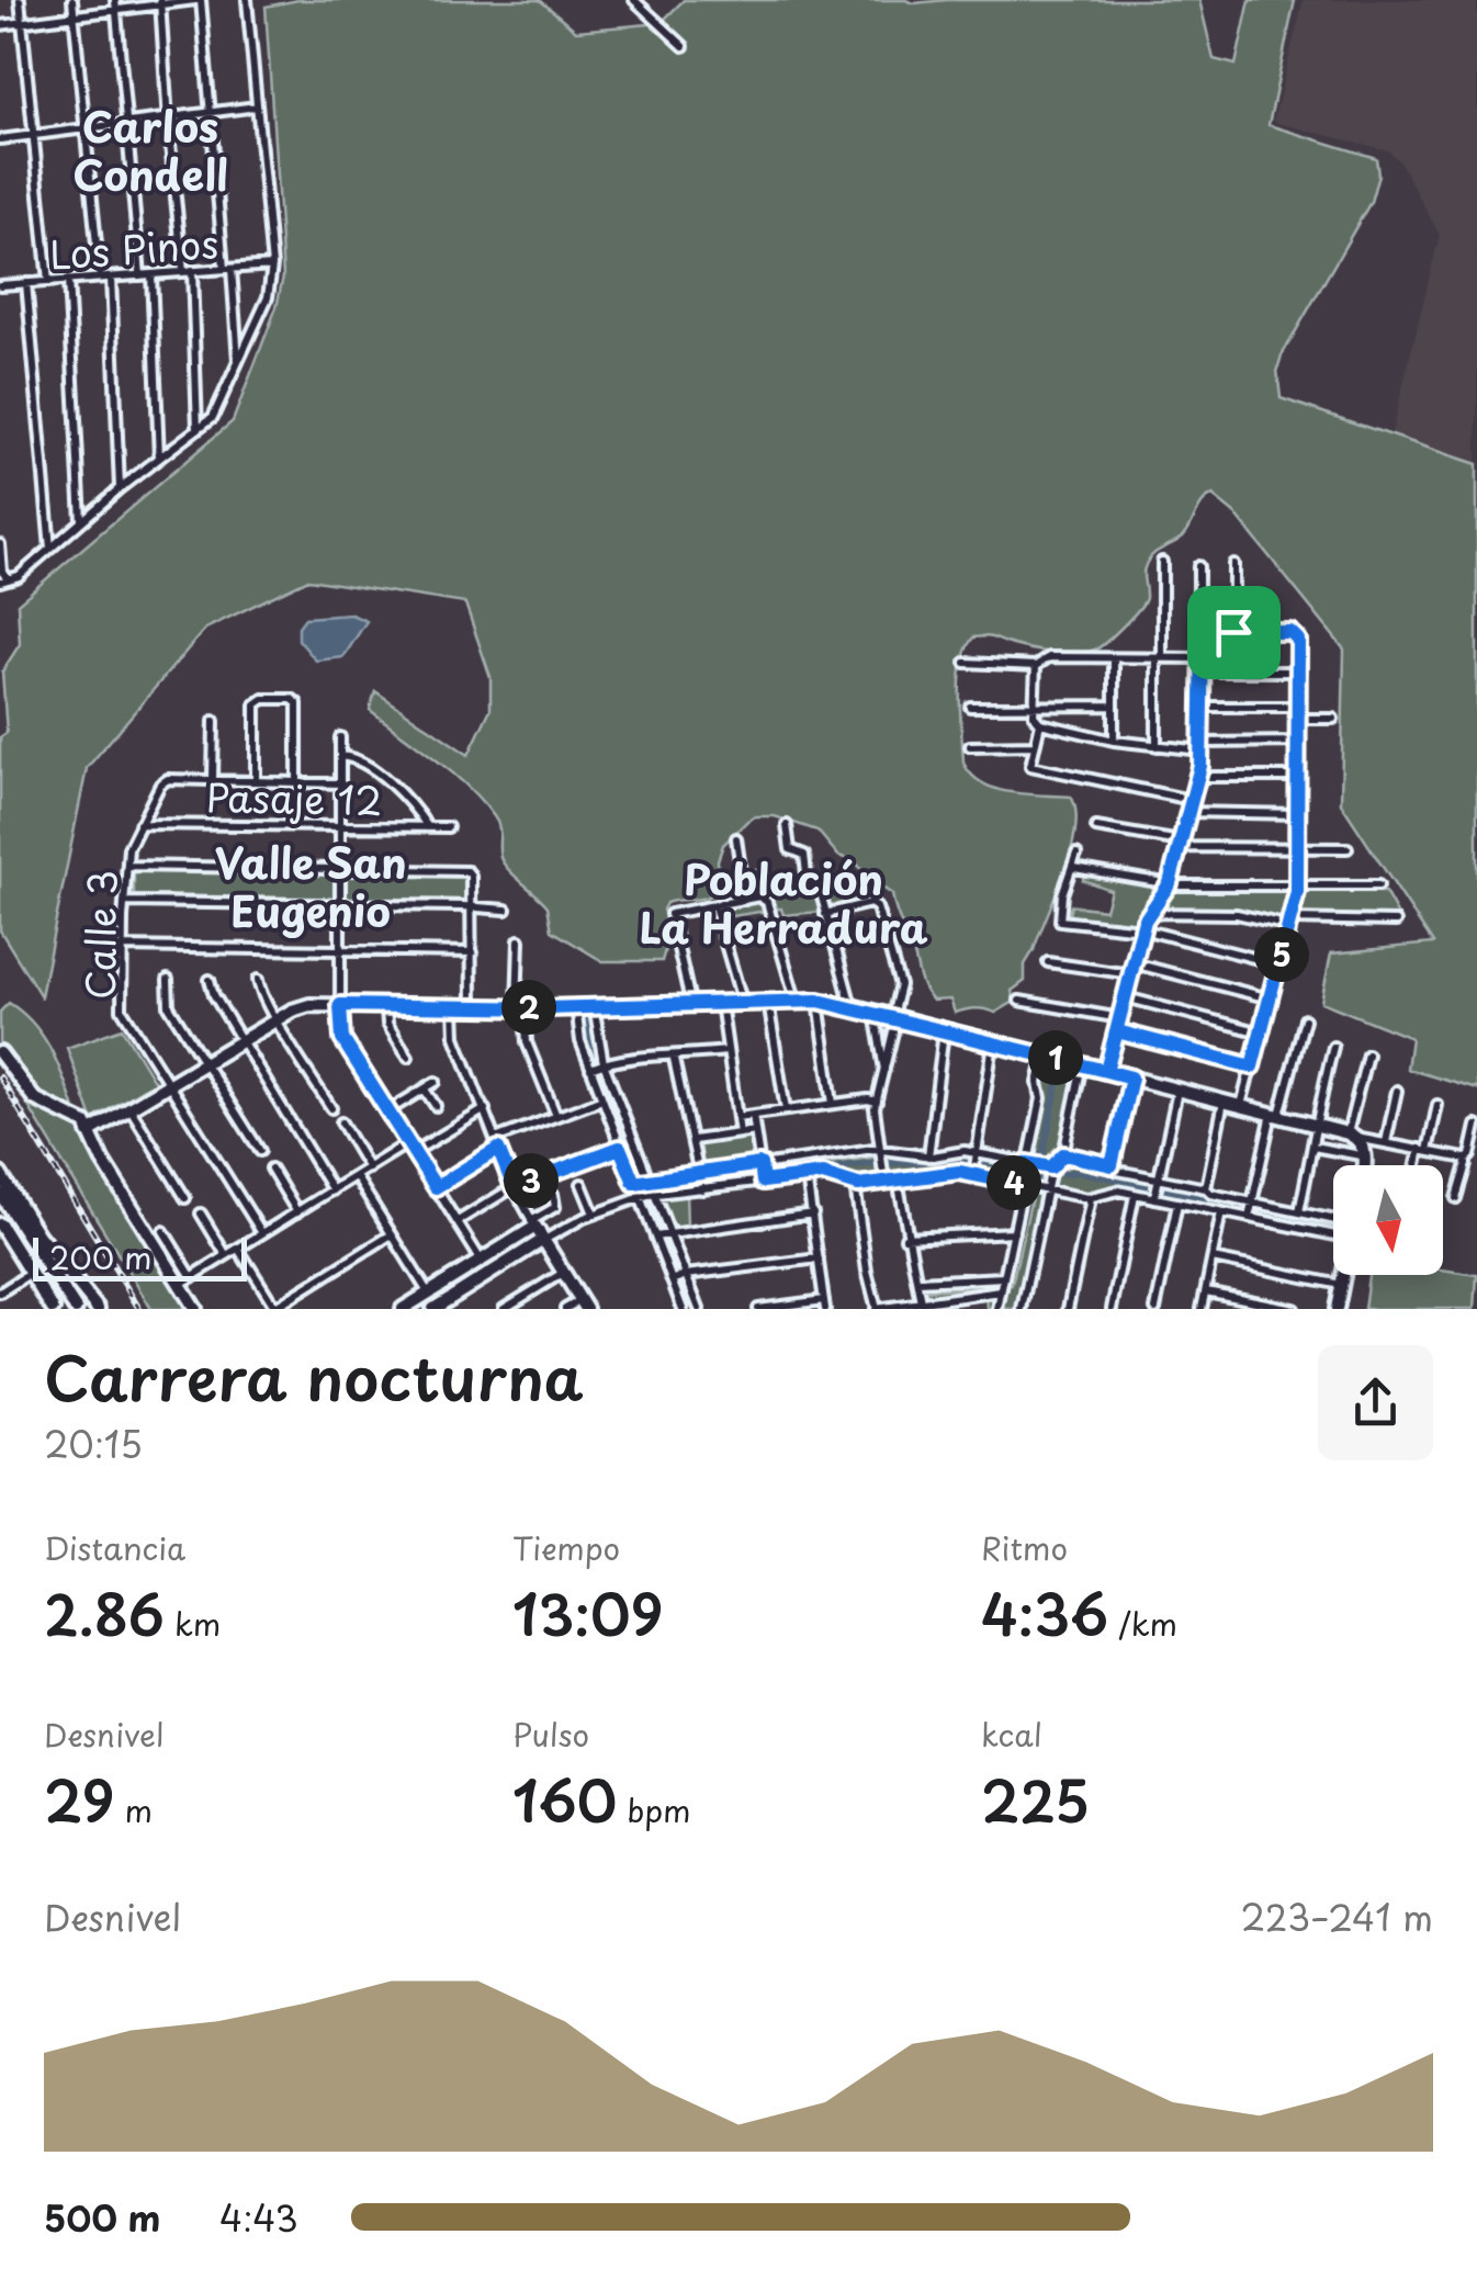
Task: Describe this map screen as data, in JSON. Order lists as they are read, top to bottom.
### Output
{
  "streets": {
    "street": ["Los Pinos", "Pasaje 12", "Calle 3"]
  },
  "crossings": [
    ["Pasaje 12", "Calle 3"]
  ],
  "districts": ["Carlos Condell", "Valle San Eugenio", "Población La Herradura"],
  "scale_bar": "200 m",
  "north": "bottom",
  "page": {
    "pins": [
      "5",
      "2",
      "1",
      "3",
      "4"
    ],
    "scale": "200 m",
    "heading": ["Carrera nocturna", "20:15"],
    "stats": [
      ["Distancia", "2.86 km"],
      ["Tiempo", "13:09"],
      ["Ritmo", "4:36 /km"],
      ["Desnivel", "29 m"],
      ["Pulso", "160 bpm"],
      ["kcal", "225"]
    ],
    "chart": ["Desnivel", "223–241 m"],
    "list": [
      {
        "name": "500 m",
        "note": "4:43"
      }
    ]
  }
}
